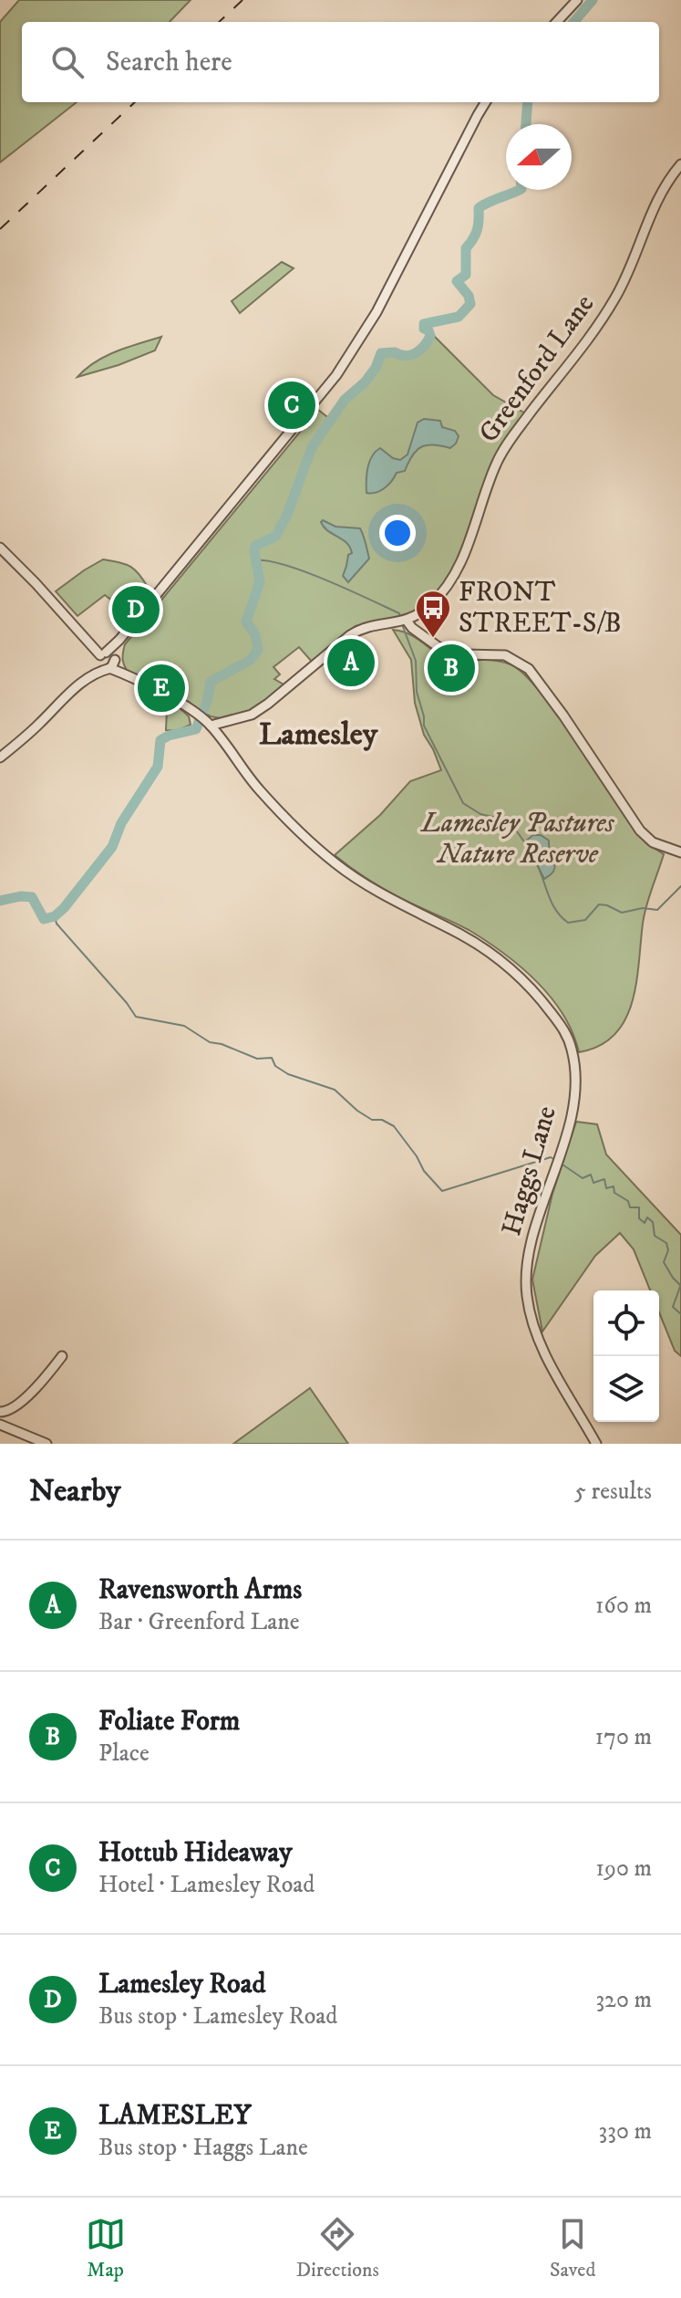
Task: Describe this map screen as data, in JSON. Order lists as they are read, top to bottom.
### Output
{
  "streets": {
    "street": ["Greenford Lane", "Haggs Lane"]
  },
  "crossings": [
    ["Greenford Lane", "Haggs Lane"]
  ],
  "districts": ["Lamesley"],
  "parks": ["Lamesley Pastures Nature Reserve"],
  "places": {
    "bus stop": ["FRONT STREET-S/B"]
  },
  "north": "left",
  "page": {
    "search": "Search here",
    "pins": [
      "C",
      "D",
      "A",
      "B",
      "E"
    ],
    "heading": ["Nearby", "5 results"],
    "list": [
      {
        "mark": "A",
        "name": "Ravensworth Arms",
        "note": "Bar · Greenford Lane",
        "value": "160 m"
      },
      {
        "mark": "B",
        "name": "Foliate Form",
        "note": "Place",
        "value": "170 m"
      },
      {
        "mark": "C",
        "name": "Hottub Hideaway",
        "note": "Hotel · Lamesley Road",
        "value": "190 m"
      },
      {
        "mark": "D",
        "name": "Lamesley Road",
        "note": "Bus stop · Lamesley Road",
        "value": "320 m"
      },
      {
        "mark": "E",
        "name": "LAMESLEY",
        "note": "Bus stop · Haggs Lane",
        "value": "330 m"
      }
    ],
    "nav": ["Map", "Directions", "Saved"]
  }
}
